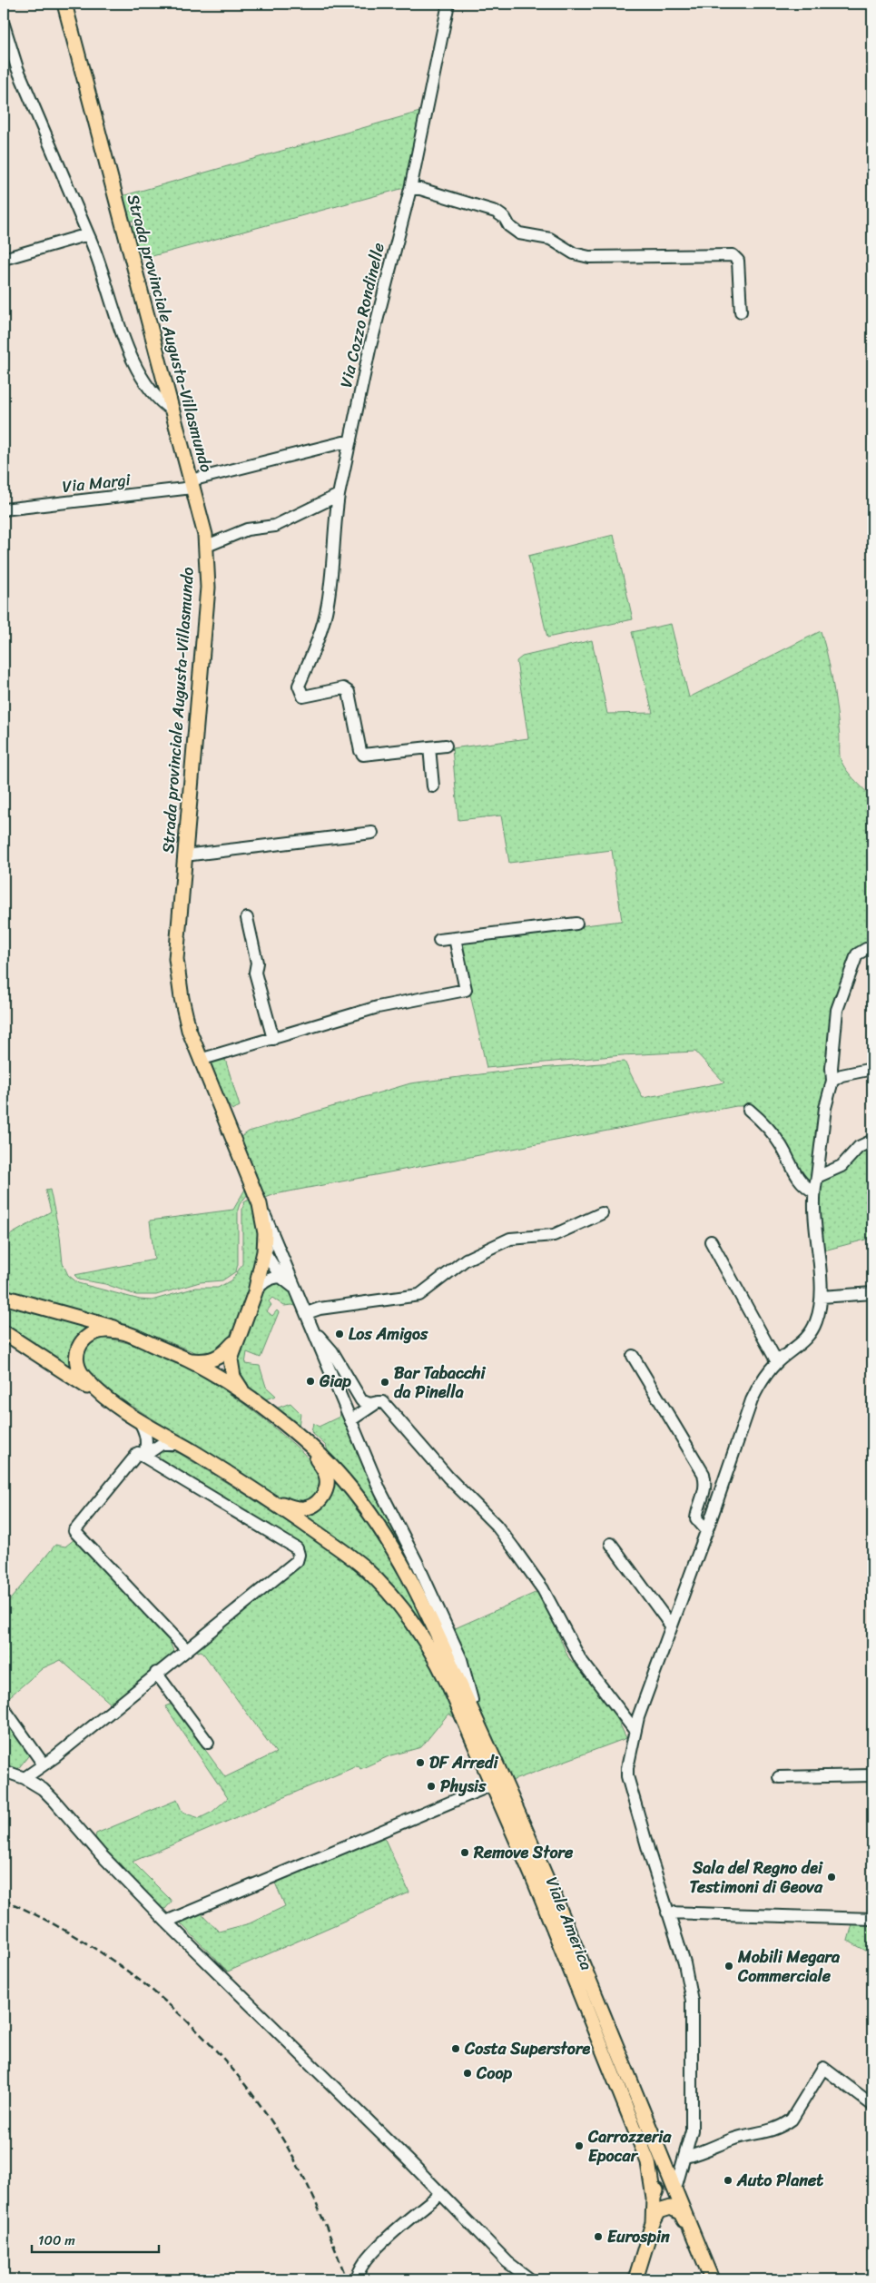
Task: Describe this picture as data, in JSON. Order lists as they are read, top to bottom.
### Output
{
  "streets": {
    "main road": ["Strada provinciale Augusta-Villasmundo", "Viale America"],
    "street": ["Via Cozzo Rondinelle", "Via Margi"]
  },
  "crossings": [
    ["Via Cozzo Rondinelle", "Via Margi"],
    ["Strada provinciale Augusta-Villasmundo", "Via Margi"]
  ],
  "places": [
    "Los Amigos",
    "Giap",
    "Bar Tabacchi da Pinella",
    "DF Arredi",
    "Physis",
    "Remove Store",
    "Sala del Regno dei Testimoni di Geova",
    "Mobili Megara Commerciale",
    "Costa Superstore",
    "Coop",
    "Carrozzeria Epocar",
    "Auto Planet",
    "Eurospin"
  ],
  "scale_bar": "100 m"
}
